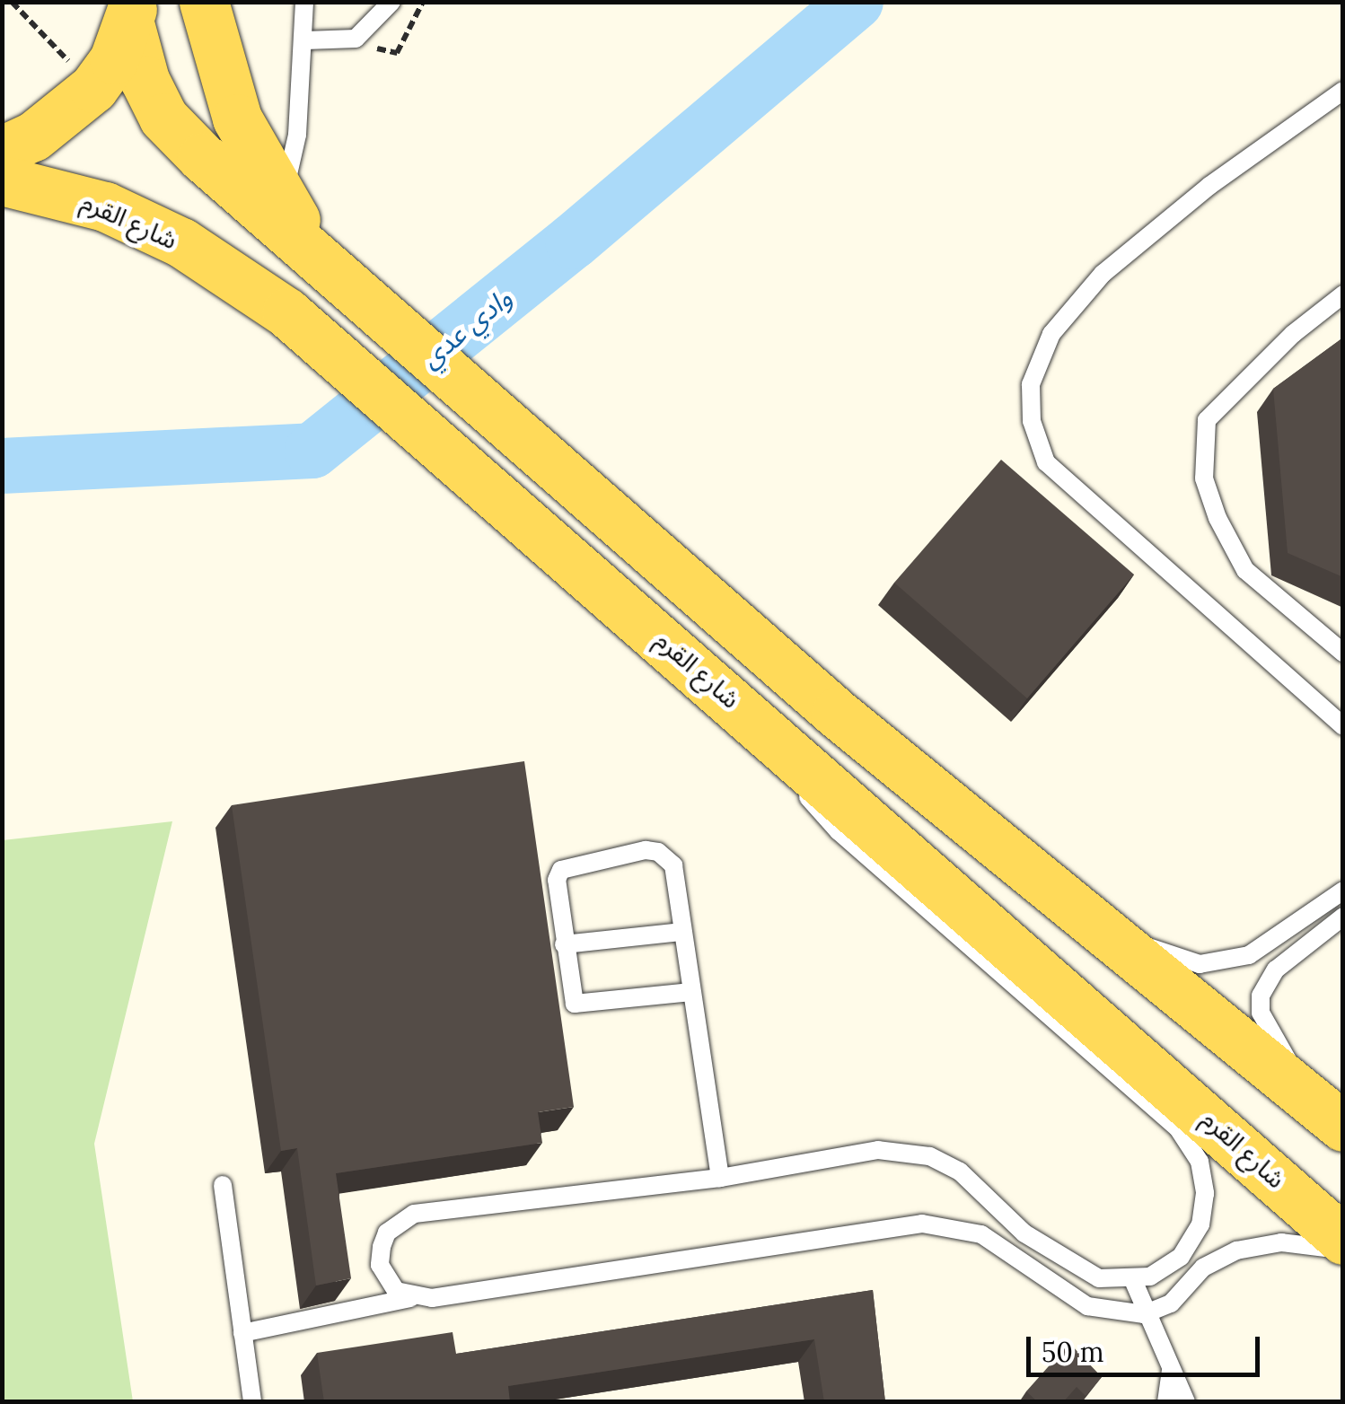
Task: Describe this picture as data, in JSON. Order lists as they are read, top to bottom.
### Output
{
  "streets": {
    "main road": ["شارع القرم"]
  },
  "water": ["وادي عدي"],
  "scale_bar": "50 m"
}
